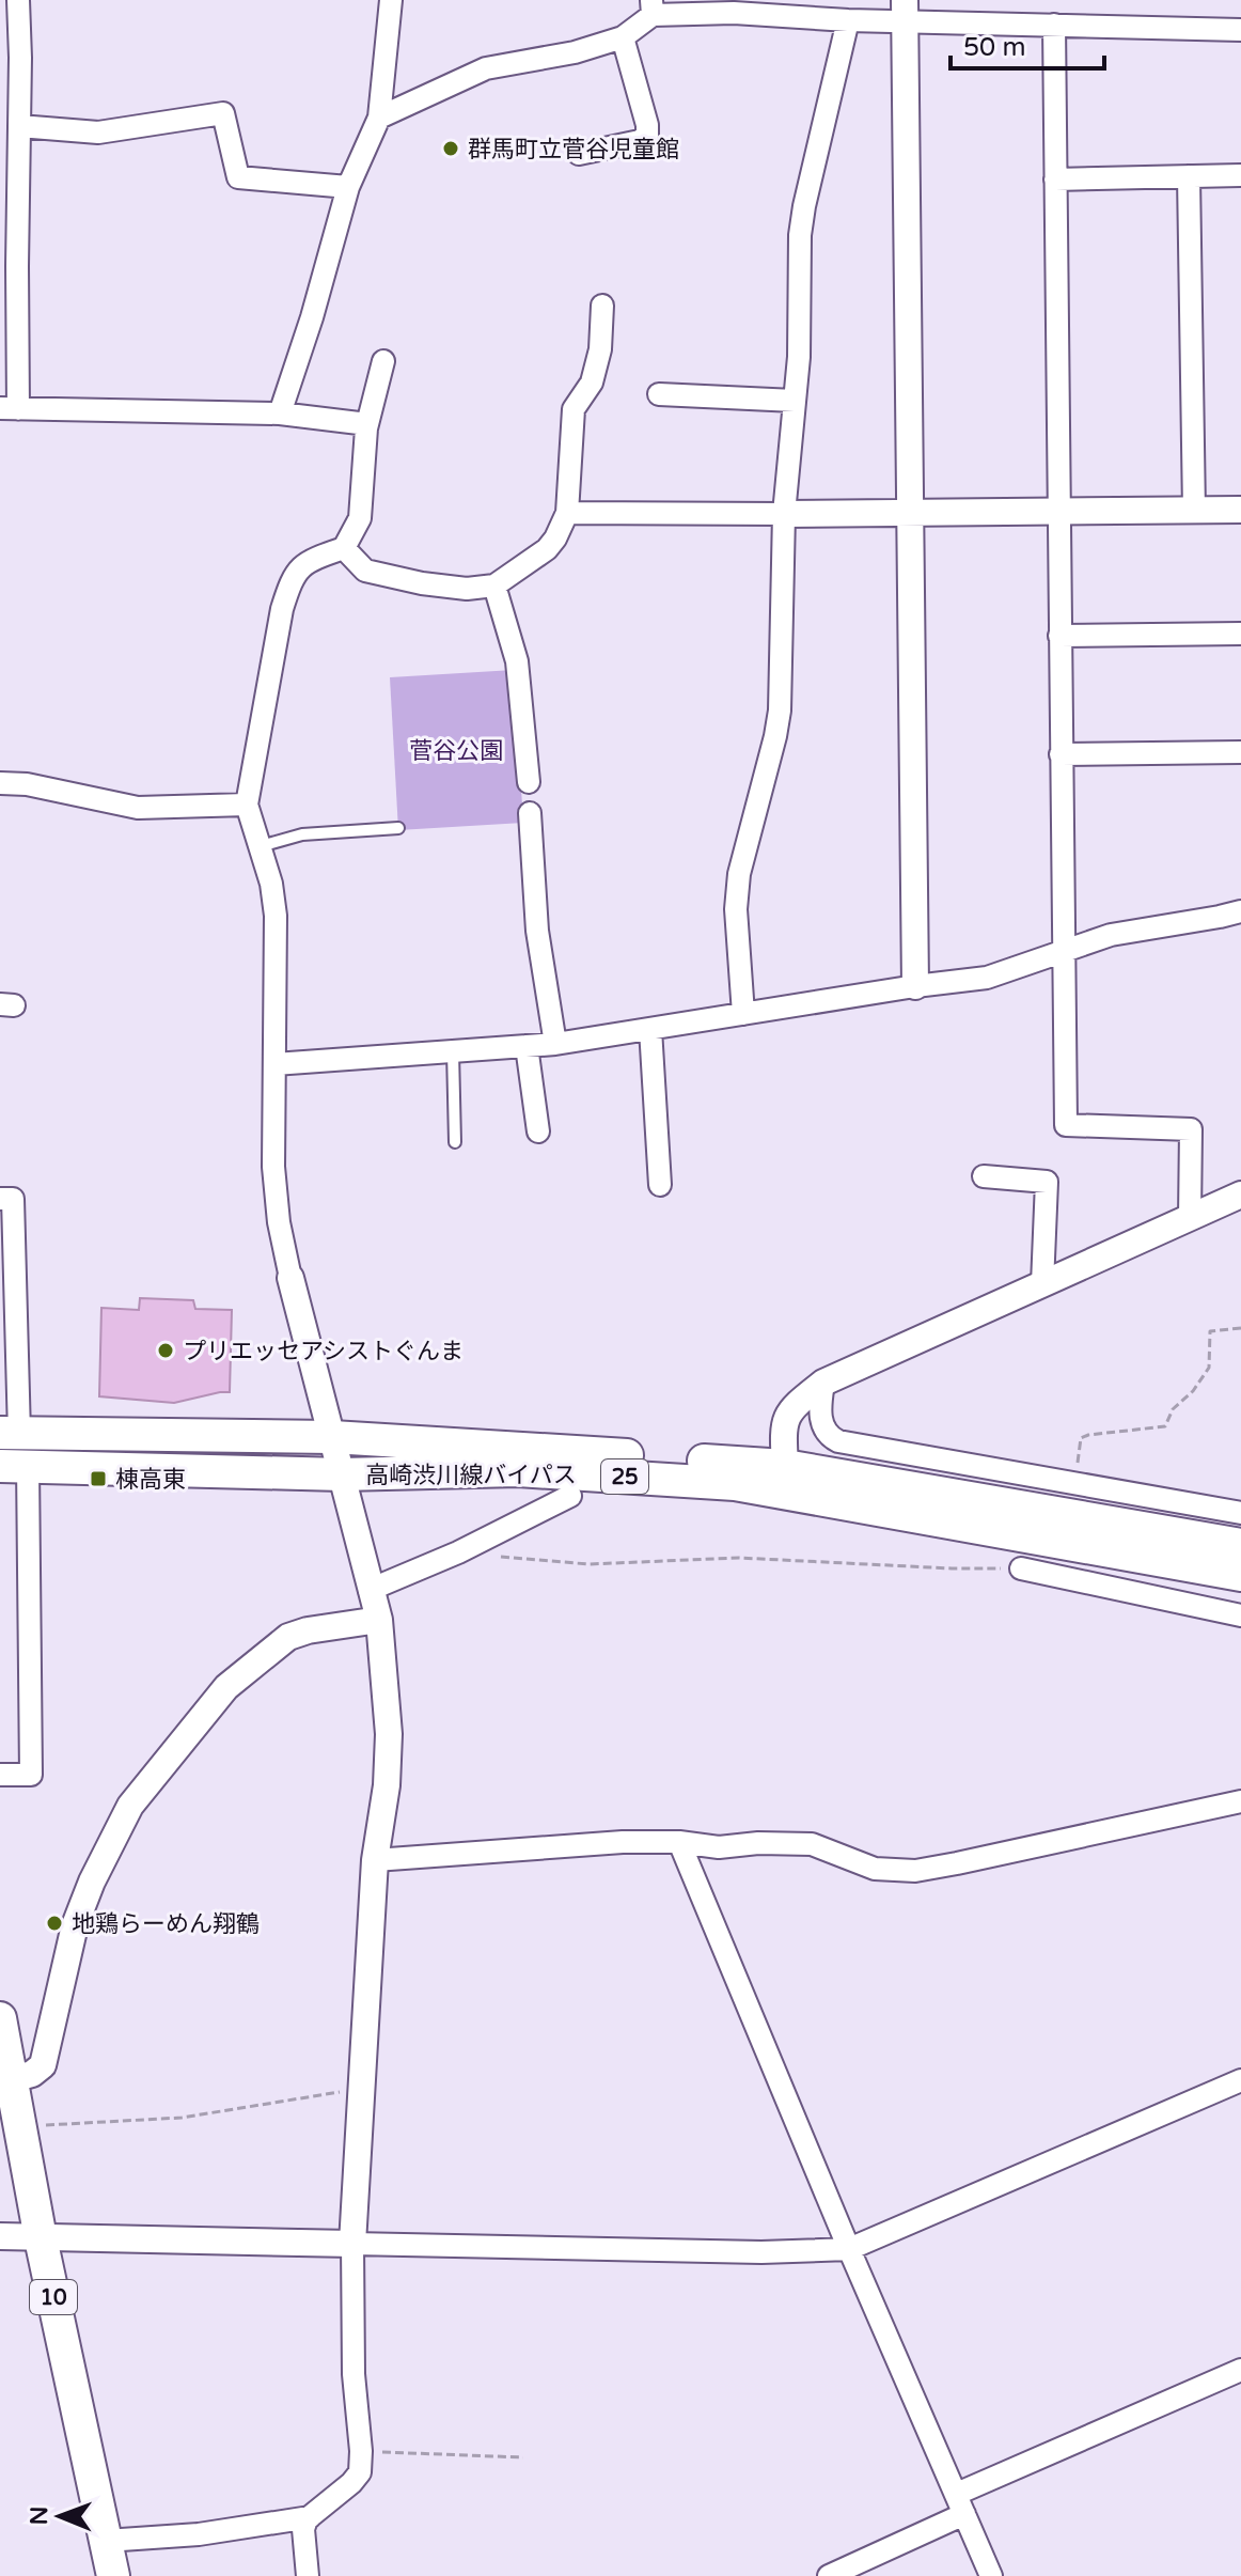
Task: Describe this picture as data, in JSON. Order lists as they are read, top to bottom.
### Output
{
  "streets": {
    "main road": ["高崎渋川線バイパス", "25", "10"]
  },
  "parks": ["菅谷公園"],
  "places": {
    "other": ["群馬町立菅谷児童館", "プリエッセアシストぐんま", "地鶏らーめん翔鶴"],
    "transit": ["棟高東"]
  },
  "scale_bar": "50 m",
  "north": "left"
}
